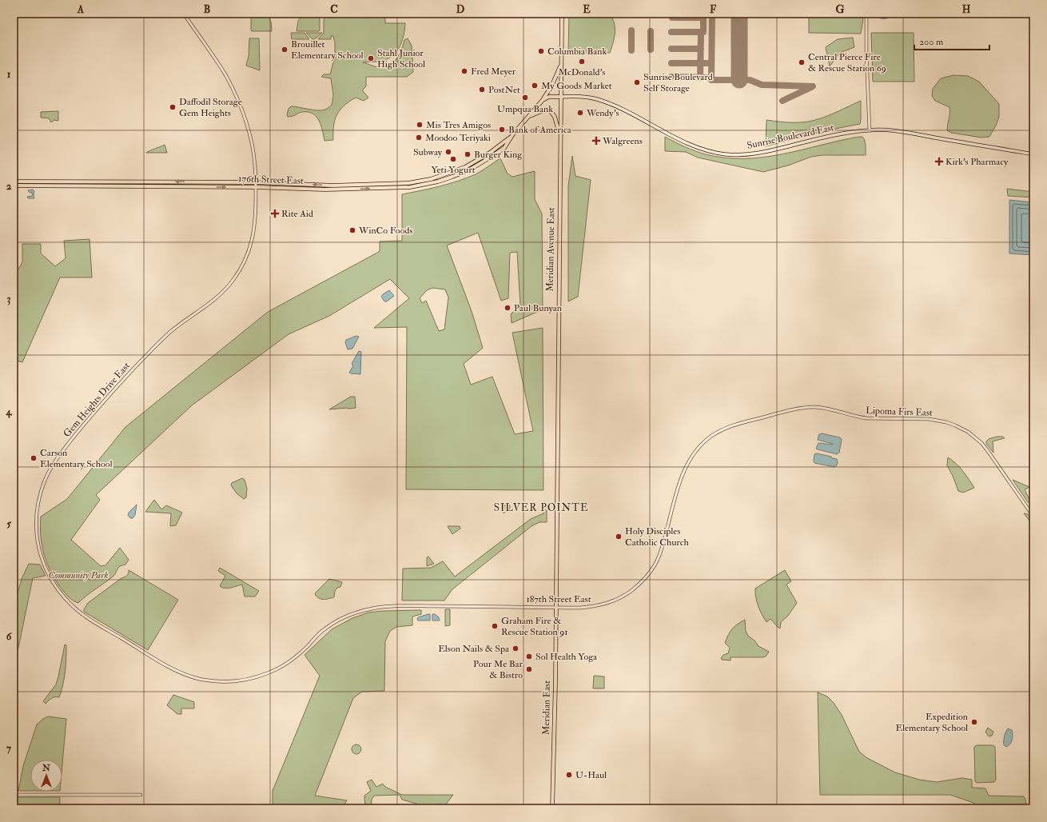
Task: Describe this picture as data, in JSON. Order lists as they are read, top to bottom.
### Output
{
  "streets": {
    "main road": [
      "Sunrise Boulevard East",
      "176th Street East",
      "Meridian Avenue East",
      "Meridian East"
    ],
    "street": ["Gem Heights Drive East", "Lipoma Firs East", "187th Street East"]
  },
  "crossings": [
    ["Sunrise Boulevard East", "Meridian Avenue East"],
    ["176th Street East", "Meridian Avenue East"],
    ["176th Street East", "Gem Heights Drive East"],
    ["Meridian Avenue East", "187th Street East"],
    ["Meridian Avenue East", "Meridian East"],
    ["Gem Heights Drive East", "187th Street East"],
    ["Lipoma Firs East", "187th Street East"],
    ["187th Street East", "Meridian East"]
  ],
  "districts": ["SILVER POINTE"],
  "parks": ["Community Park"],
  "places": {
    "other": [
      "Brouillet Elementary School",
      "Columbia Bank",
      "Stahl Junior High School",
      "McDonald's",
      "Central Pierce Fire & Rescue Station 69",
      "Fred Meyer",
      "Sunrise Boulevard Self Storage",
      "My Goods Market",
      "PostNet",
      "Umpqua Bank",
      "Daffodil Storage Gem Heights",
      "Wendy's",
      "Mis Tres Amigos",
      "Bank of America",
      "Moodoo Teriyaki",
      "Subway",
      "Burger King",
      "Yeti Yogurt",
      "WinCo Foods",
      "Paul Bunyan",
      "Carson Elementary School",
      "Holy Disciples Catholic Church",
      "Graham Fire & Rescue Station 91",
      "Elson Nails & Spa",
      "Sol Health Yoga",
      "Pour Me Bar & Bistro",
      "Expedition Elementary School",
      "U-Haul"
    ],
    "health": ["Walgreens", "Kirk's Pharmacy", "Rite Aid"]
  },
  "scale_bar": "200 m",
  "north": "top",
  "grid": {
    "columns": [
      "A",
      "B",
      "C",
      "D",
      "E",
      "F",
      "G",
      "H"
    ],
    "rows": [
      "1",
      "2",
      "3",
      "4",
      "5",
      "6",
      "7"
    ]
  }
}
